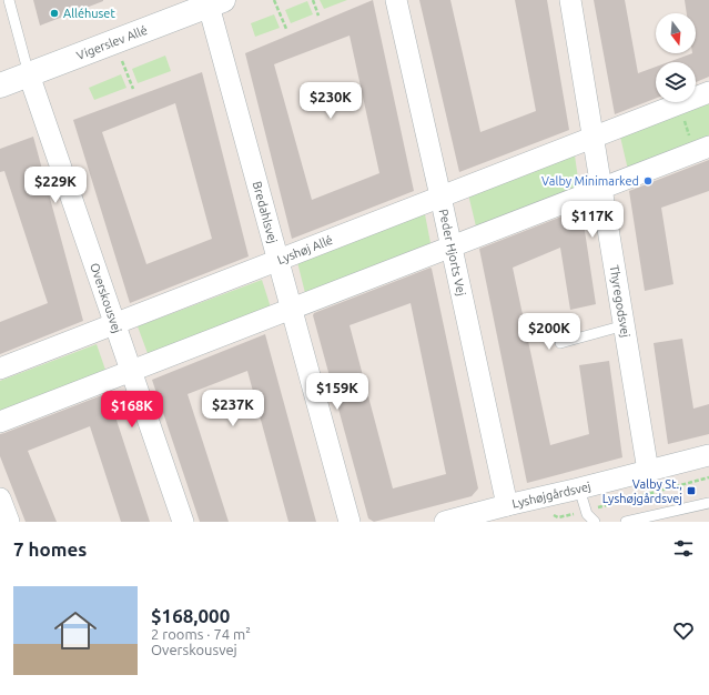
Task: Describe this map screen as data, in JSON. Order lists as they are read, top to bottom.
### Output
{
  "streets": {
    "street": [
      "Vigerslev Allé",
      "Bredahlsvej",
      "Lyshøj Allé",
      "Peder Hjorts Vej",
      "Overskousvej",
      "Thyregodsvej",
      "Lyshøjgårdsvej"
    ]
  },
  "crossings": [
    ["Vigerslev Allé", "Bredahlsvej"],
    ["Vigerslev Allé", "Overskousvej"],
    ["Bredahlsvej", "Lyshøj Allé"],
    ["Lyshøj Allé", "Peder Hjorts Vej"],
    ["Lyshøj Allé", "Overskousvej"],
    ["Lyshøj Allé", "Thyregodsvej"],
    ["Peder Hjorts Vej", "Lyshøjgårdsvej"],
    ["Thyregodsvej", "Lyshøjgårdsvej"]
  ],
  "places": {
    "other": ["Alléhuset", "Valby Minimarked"],
    "transit": ["Valby St., Lyshøjgårdsvej"]
  },
  "north": "bottom",
  "page": {
    "price": [
      "$230K",
      "$229K",
      "$117K",
      "$200K",
      "$159K",
      "$237K",
      "$168K"
    ],
    "heading": "7 homes",
    "list": [
      {
        "name": "$168,000",
        "note": "2 rooms · 74 m² · Overskousvej"
      }
    ]
  }
}
